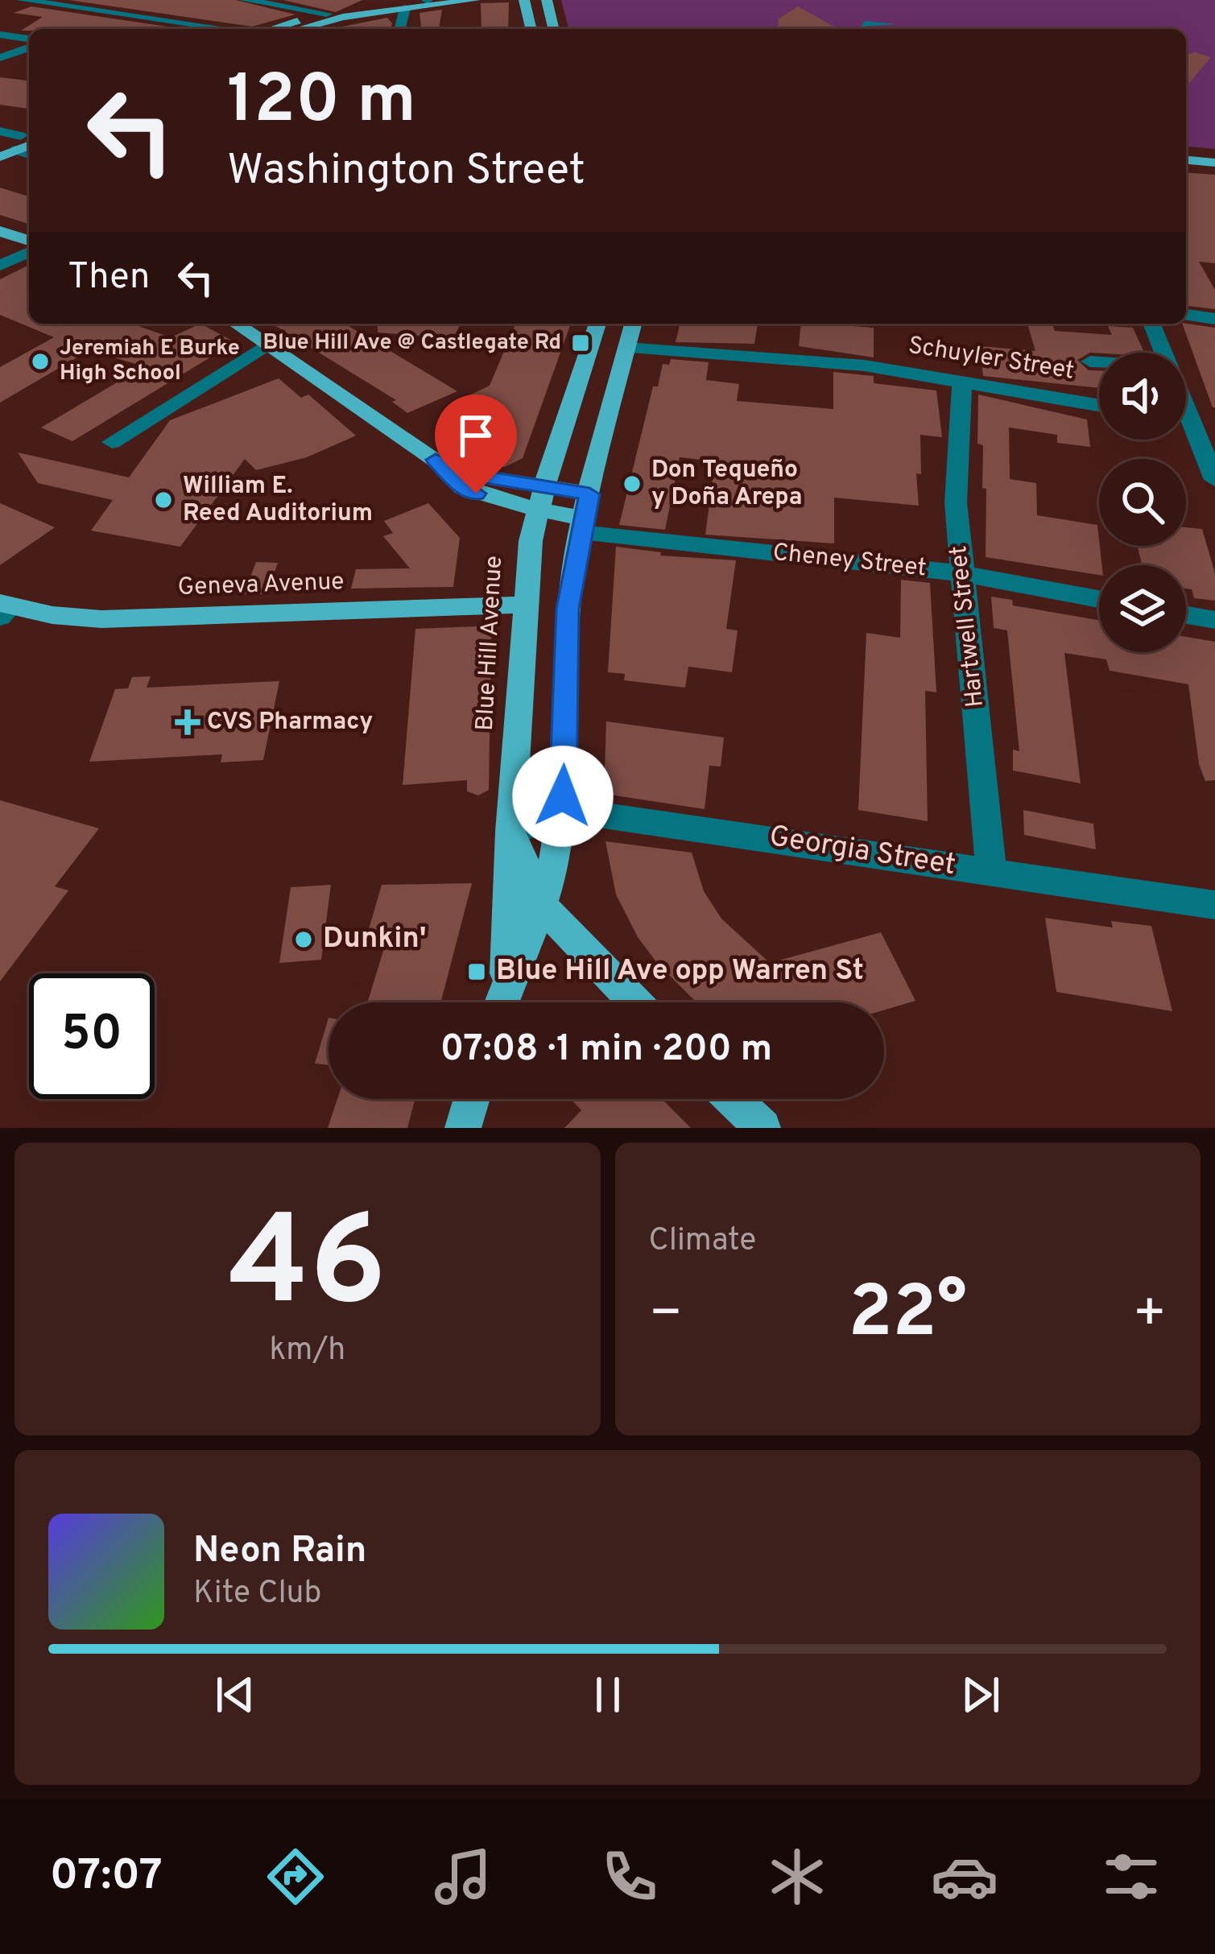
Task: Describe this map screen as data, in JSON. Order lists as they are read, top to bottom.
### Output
{
  "streets": {
    "main road": ["Geneva Avenue", "Blue Hill Avenue"],
    "street": [
      "Schuyler Street",
      "Cheney Street",
      "Hartwell Street",
      "Georgia Street"
    ]
  },
  "crossings": [
    ["Schuyler Street", "Hartwell Street"],
    ["Schuyler Street", "Blue Hill Avenue"],
    ["Cheney Street", "Hartwell Street"],
    ["Cheney Street", "Blue Hill Avenue"],
    ["Geneva Avenue", "Blue Hill Avenue"],
    ["Hartwell Street", "Georgia Street"],
    ["Blue Hill Avenue", "Georgia Street"]
  ],
  "places": {
    "transit": ["Blue Hill Ave @ Castlegate Rd", "Blue Hill Ave opp Warren St"],
    "other": [
      "Jeremiah E Burke High School",
      "Don Tequeño y Doña Arepa",
      "William E. Reed Auditorium",
      "Dunkin'"
    ],
    "health": ["CVS Pharmacy"]
  },
  "page": {
    "turn": ["120 m", "Washington Street"],
    "then": "Then",
    "limit": "50",
    "trip": "07:08 · 1 min · 200 m",
    "tile": [
      ["46", "km/h"],
      "Climate"
    ],
    "heat": ["−", "22°", "+"],
    "song": ["Neon Rain", "Kite Club"],
    "tabs": "07:07"
  }
}
